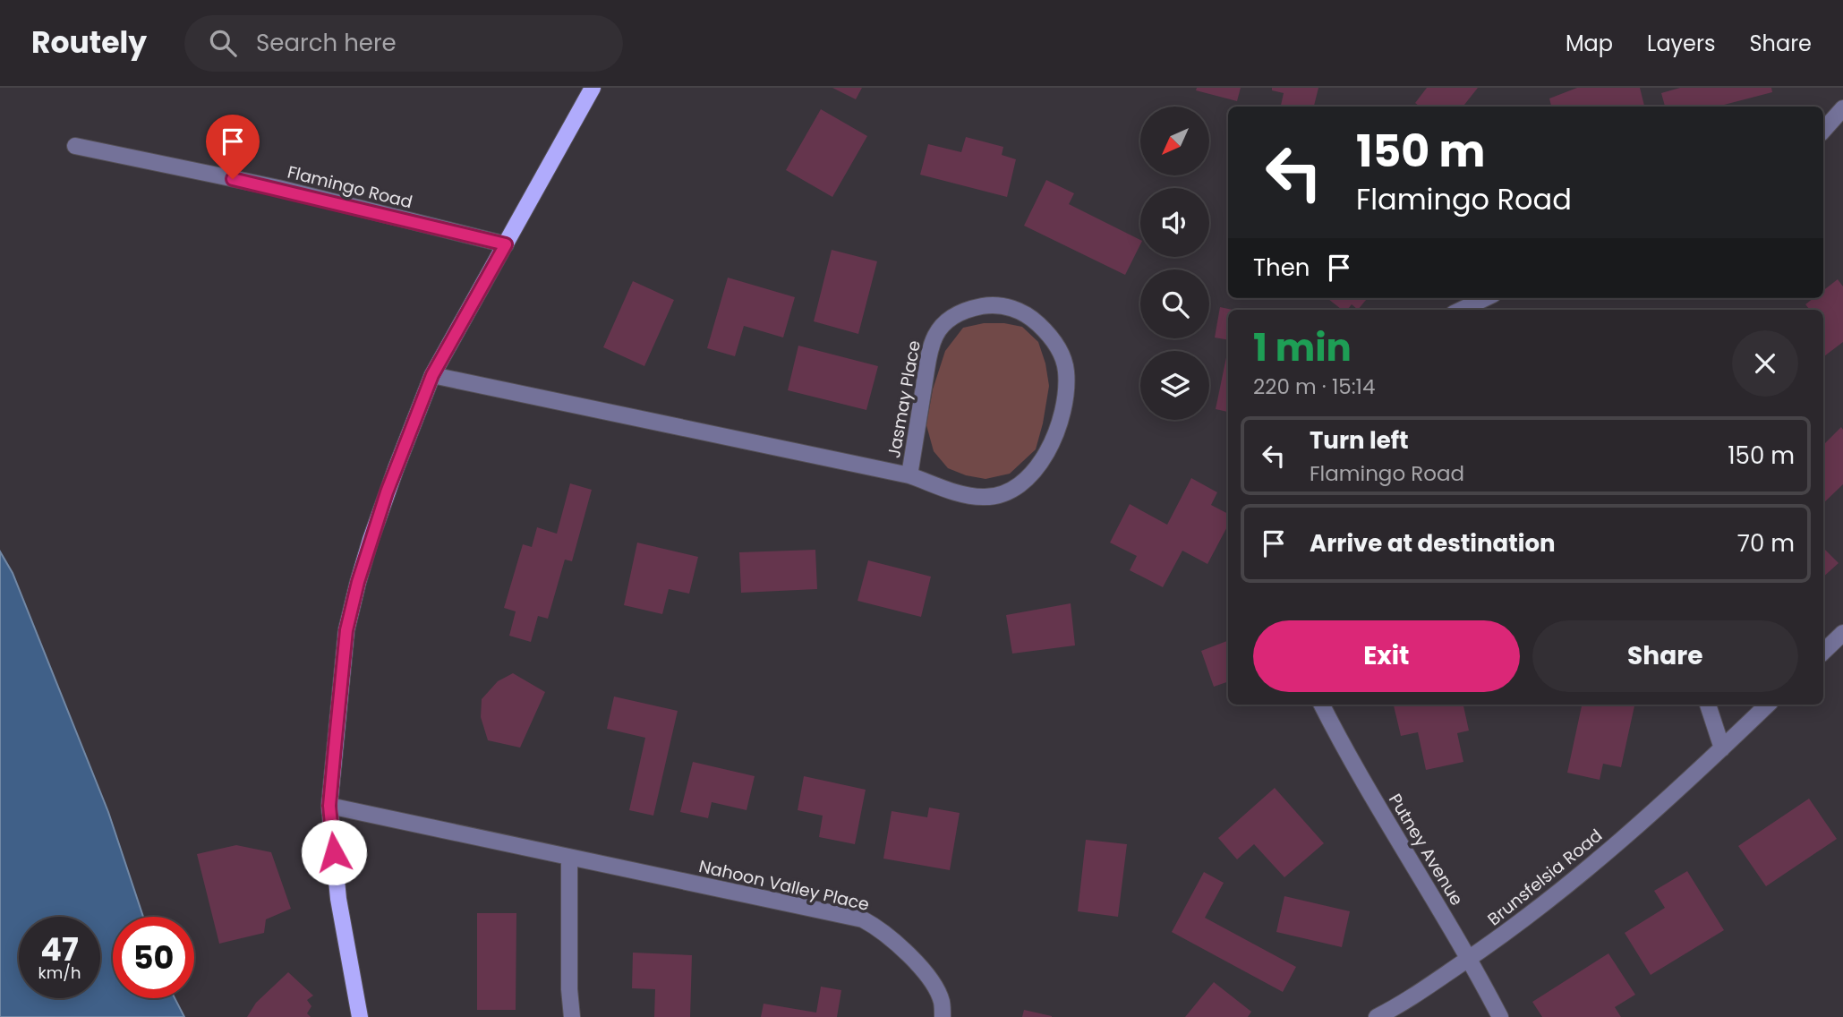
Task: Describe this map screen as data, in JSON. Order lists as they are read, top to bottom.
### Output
{
  "streets": {
    "street": [
      "Flamingo Road",
      "Jasmay Place",
      "Putney Avenue",
      "Brunsfelsia Road",
      "Nahoon Valley Place"
    ]
  },
  "crossings": [
    ["Putney Avenue", "Brunsfelsia Road"]
  ],
  "north": "bottom left",
  "page": {
    "header": "Routely",
    "search": "Search here",
    "nav": ["Map", "Layers", "Share"],
    "turn": ["150 m", "Flamingo Road"],
    "then": "Then",
    "heading": ["1 min", "220 m · 15:14"],
    "list": [
      {
        "name": "Turn left",
        "note": "Flamingo Road",
        "value": "150 m"
      },
      {
        "name": "Arrive at destination",
        "value": "70 m"
      }
    ],
    "buttons": ["Exit", "Share"],
    "speed": "47 km/h",
    "limit": "50"
  }
}
